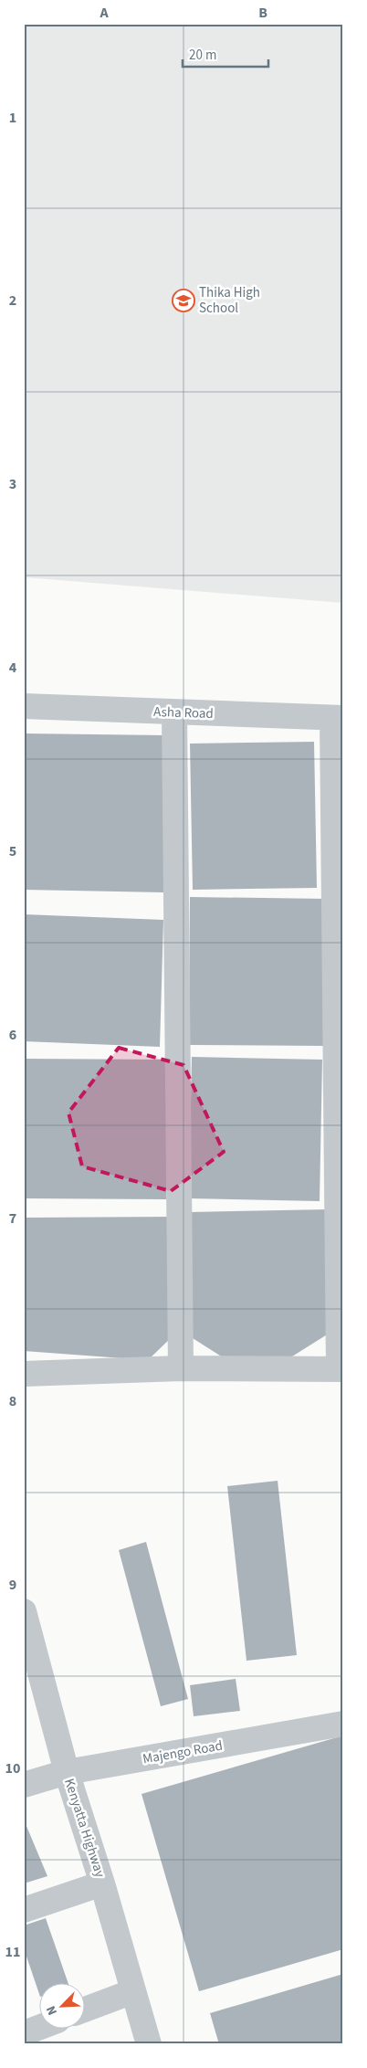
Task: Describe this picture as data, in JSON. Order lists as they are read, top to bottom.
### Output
{
  "streets": {
    "street": ["Asha Road", "Majengo Road", "Kenyatta Highway"]
  },
  "crossings": [
    ["Majengo Road", "Kenyatta Highway"]
  ],
  "places": {
    "school or university": ["Thika High School"]
  },
  "scale_bar": "20 m",
  "north": "bottom left",
  "grid": {
    "columns": ["A", "B"],
    "rows": [
      "1",
      "2",
      "3",
      "4",
      "5",
      "6",
      "7",
      "8",
      "9",
      "10",
      "11"
    ]
  }
}
